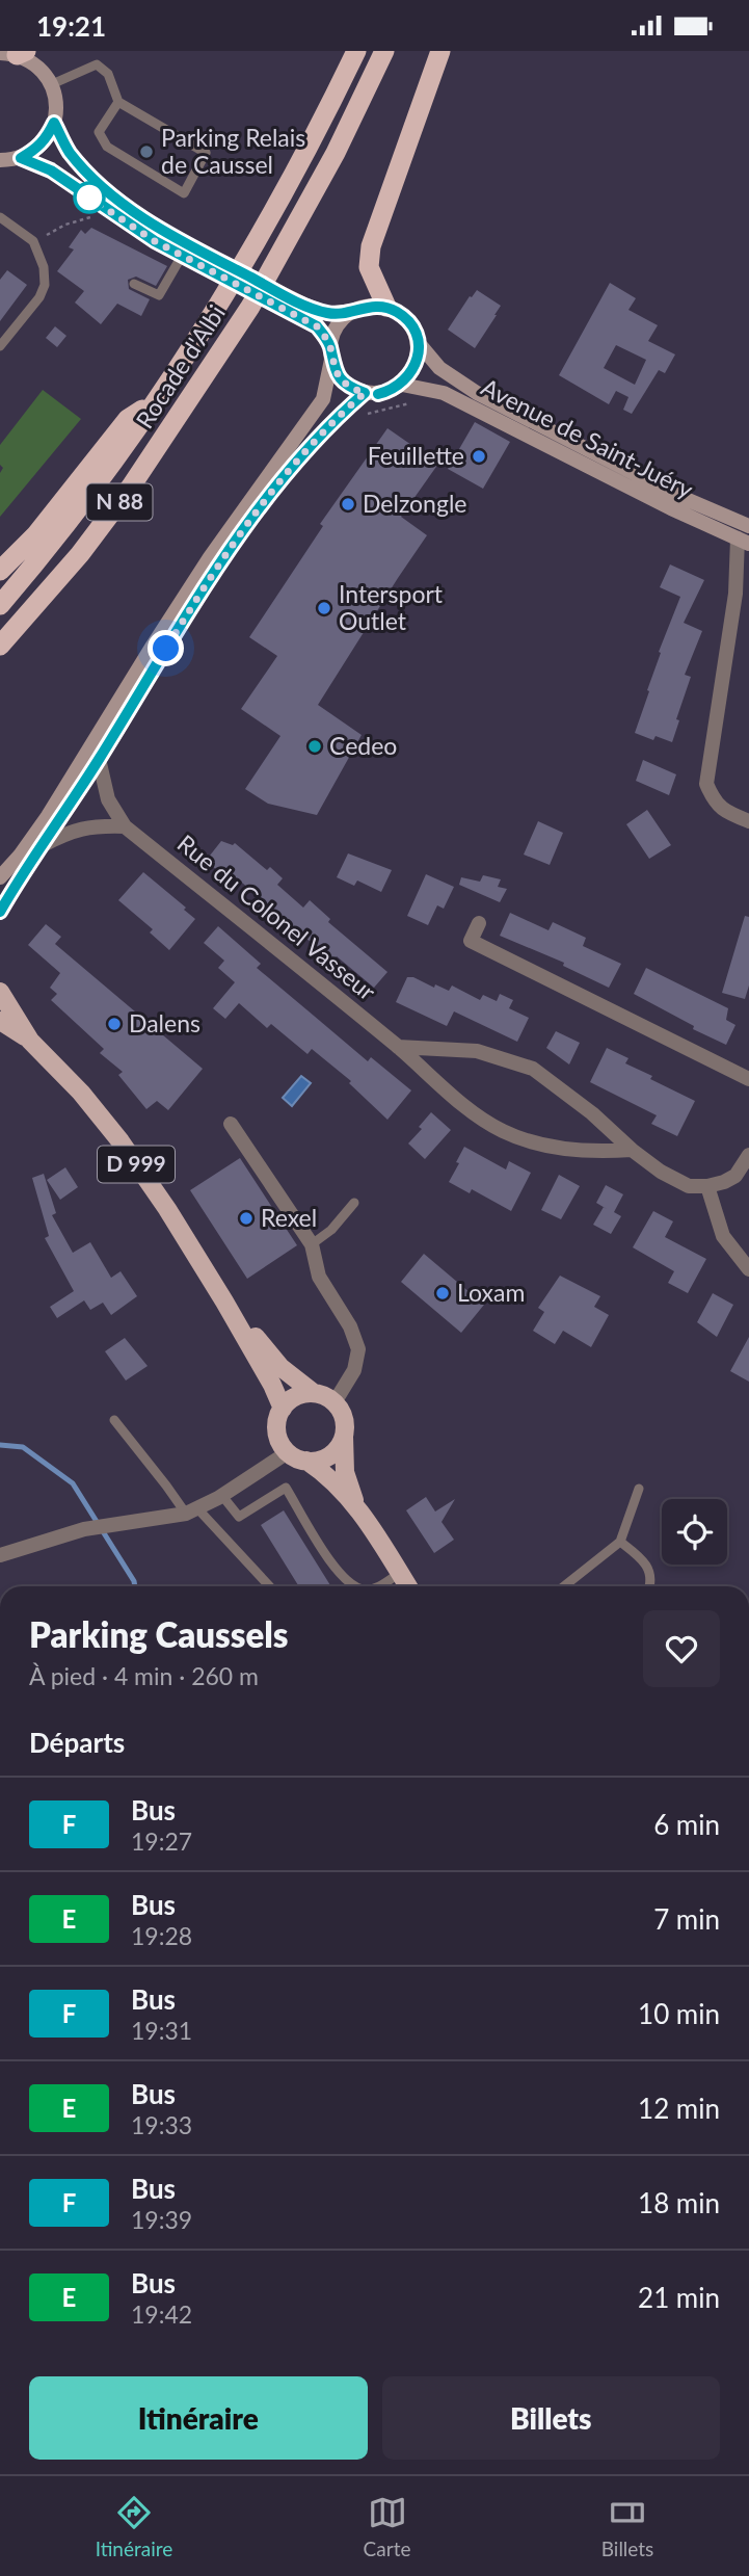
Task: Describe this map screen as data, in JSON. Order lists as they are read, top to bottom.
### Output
{
  "streets": {
    "highway": ["Rocade d'Albi", "N 88"],
    "main road": ["Avenue de Saint-Juéry", "D 999"],
    "street": ["Rue du Colonel Vasseur"]
  },
  "places": [
    "Parking Relais de Caussel",
    "Feuillette",
    "Delzongle",
    "Intersport Outlet",
    "Cedeo",
    "Dalens",
    "Rexel",
    "Loxam"
  ],
  "lines": ["bus line F"],
  "page": {
    "status": "19:21",
    "heading": [
      ["Parking Caussels", "À pied · 4 min · 260 m"],
      "Départs"
    ],
    "list": [
      {
        "mark": "F",
        "name": "Bus",
        "note": "19:27",
        "value": "6 min"
      },
      {
        "mark": "E",
        "name": "Bus",
        "note": "19:28",
        "value": "7 min"
      },
      {
        "mark": "F",
        "name": "Bus",
        "note": "19:31",
        "value": "10 min"
      },
      {
        "mark": "E",
        "name": "Bus",
        "note": "19:33",
        "value": "12 min"
      },
      {
        "mark": "F",
        "name": "Bus",
        "note": "19:39",
        "value": "18 min"
      },
      {
        "mark": "E",
        "name": "Bus",
        "note": "19:42",
        "value": "21 min"
      }
    ],
    "buttons": ["Itinéraire", "Billets"],
    "tabs": ["Itinéraire", "Carte", "Billets"]
  }
}
